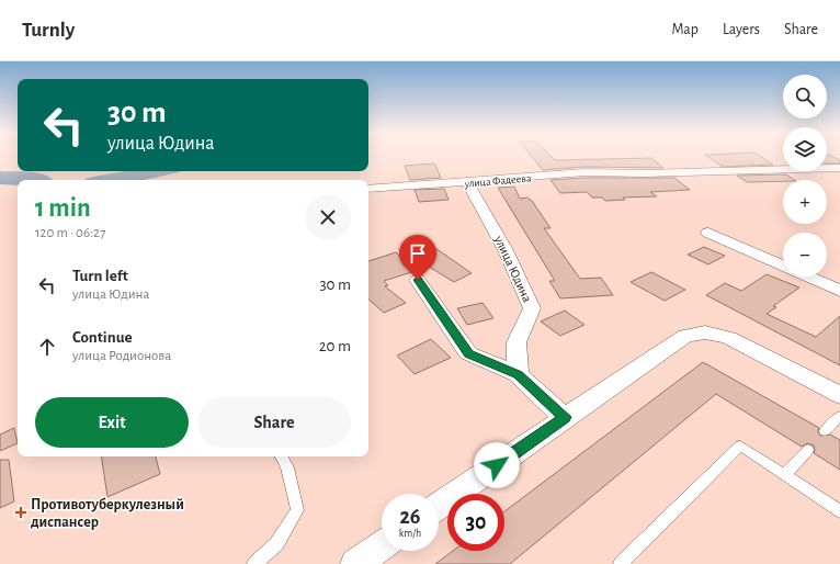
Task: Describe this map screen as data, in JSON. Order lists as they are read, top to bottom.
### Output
{
  "streets": {
    "street": ["улица Фадеева", "улица Юдина"]
  },
  "crossings": [
    ["улица Фадеева", "улица Юдина"]
  ],
  "places": {
    "health": ["Противотуберкулезный диспансер"]
  },
  "page": {
    "header": "Turnly",
    "nav": ["Map", "Layers", "Share"],
    "map_buttons": ["+", "−"],
    "turn": ["30 m", "улица Юдина"],
    "heading": ["1 min", "120 m · 06:27"],
    "list": [
      {
        "name": "Turn left",
        "note": "улица Юдина",
        "value": "30 m"
      },
      {
        "name": "Continue",
        "note": "улица Родионова",
        "value": "20 m"
      }
    ],
    "buttons": ["Exit", "Share"],
    "speed": "26 km/h",
    "limit": "30"
  }
}
